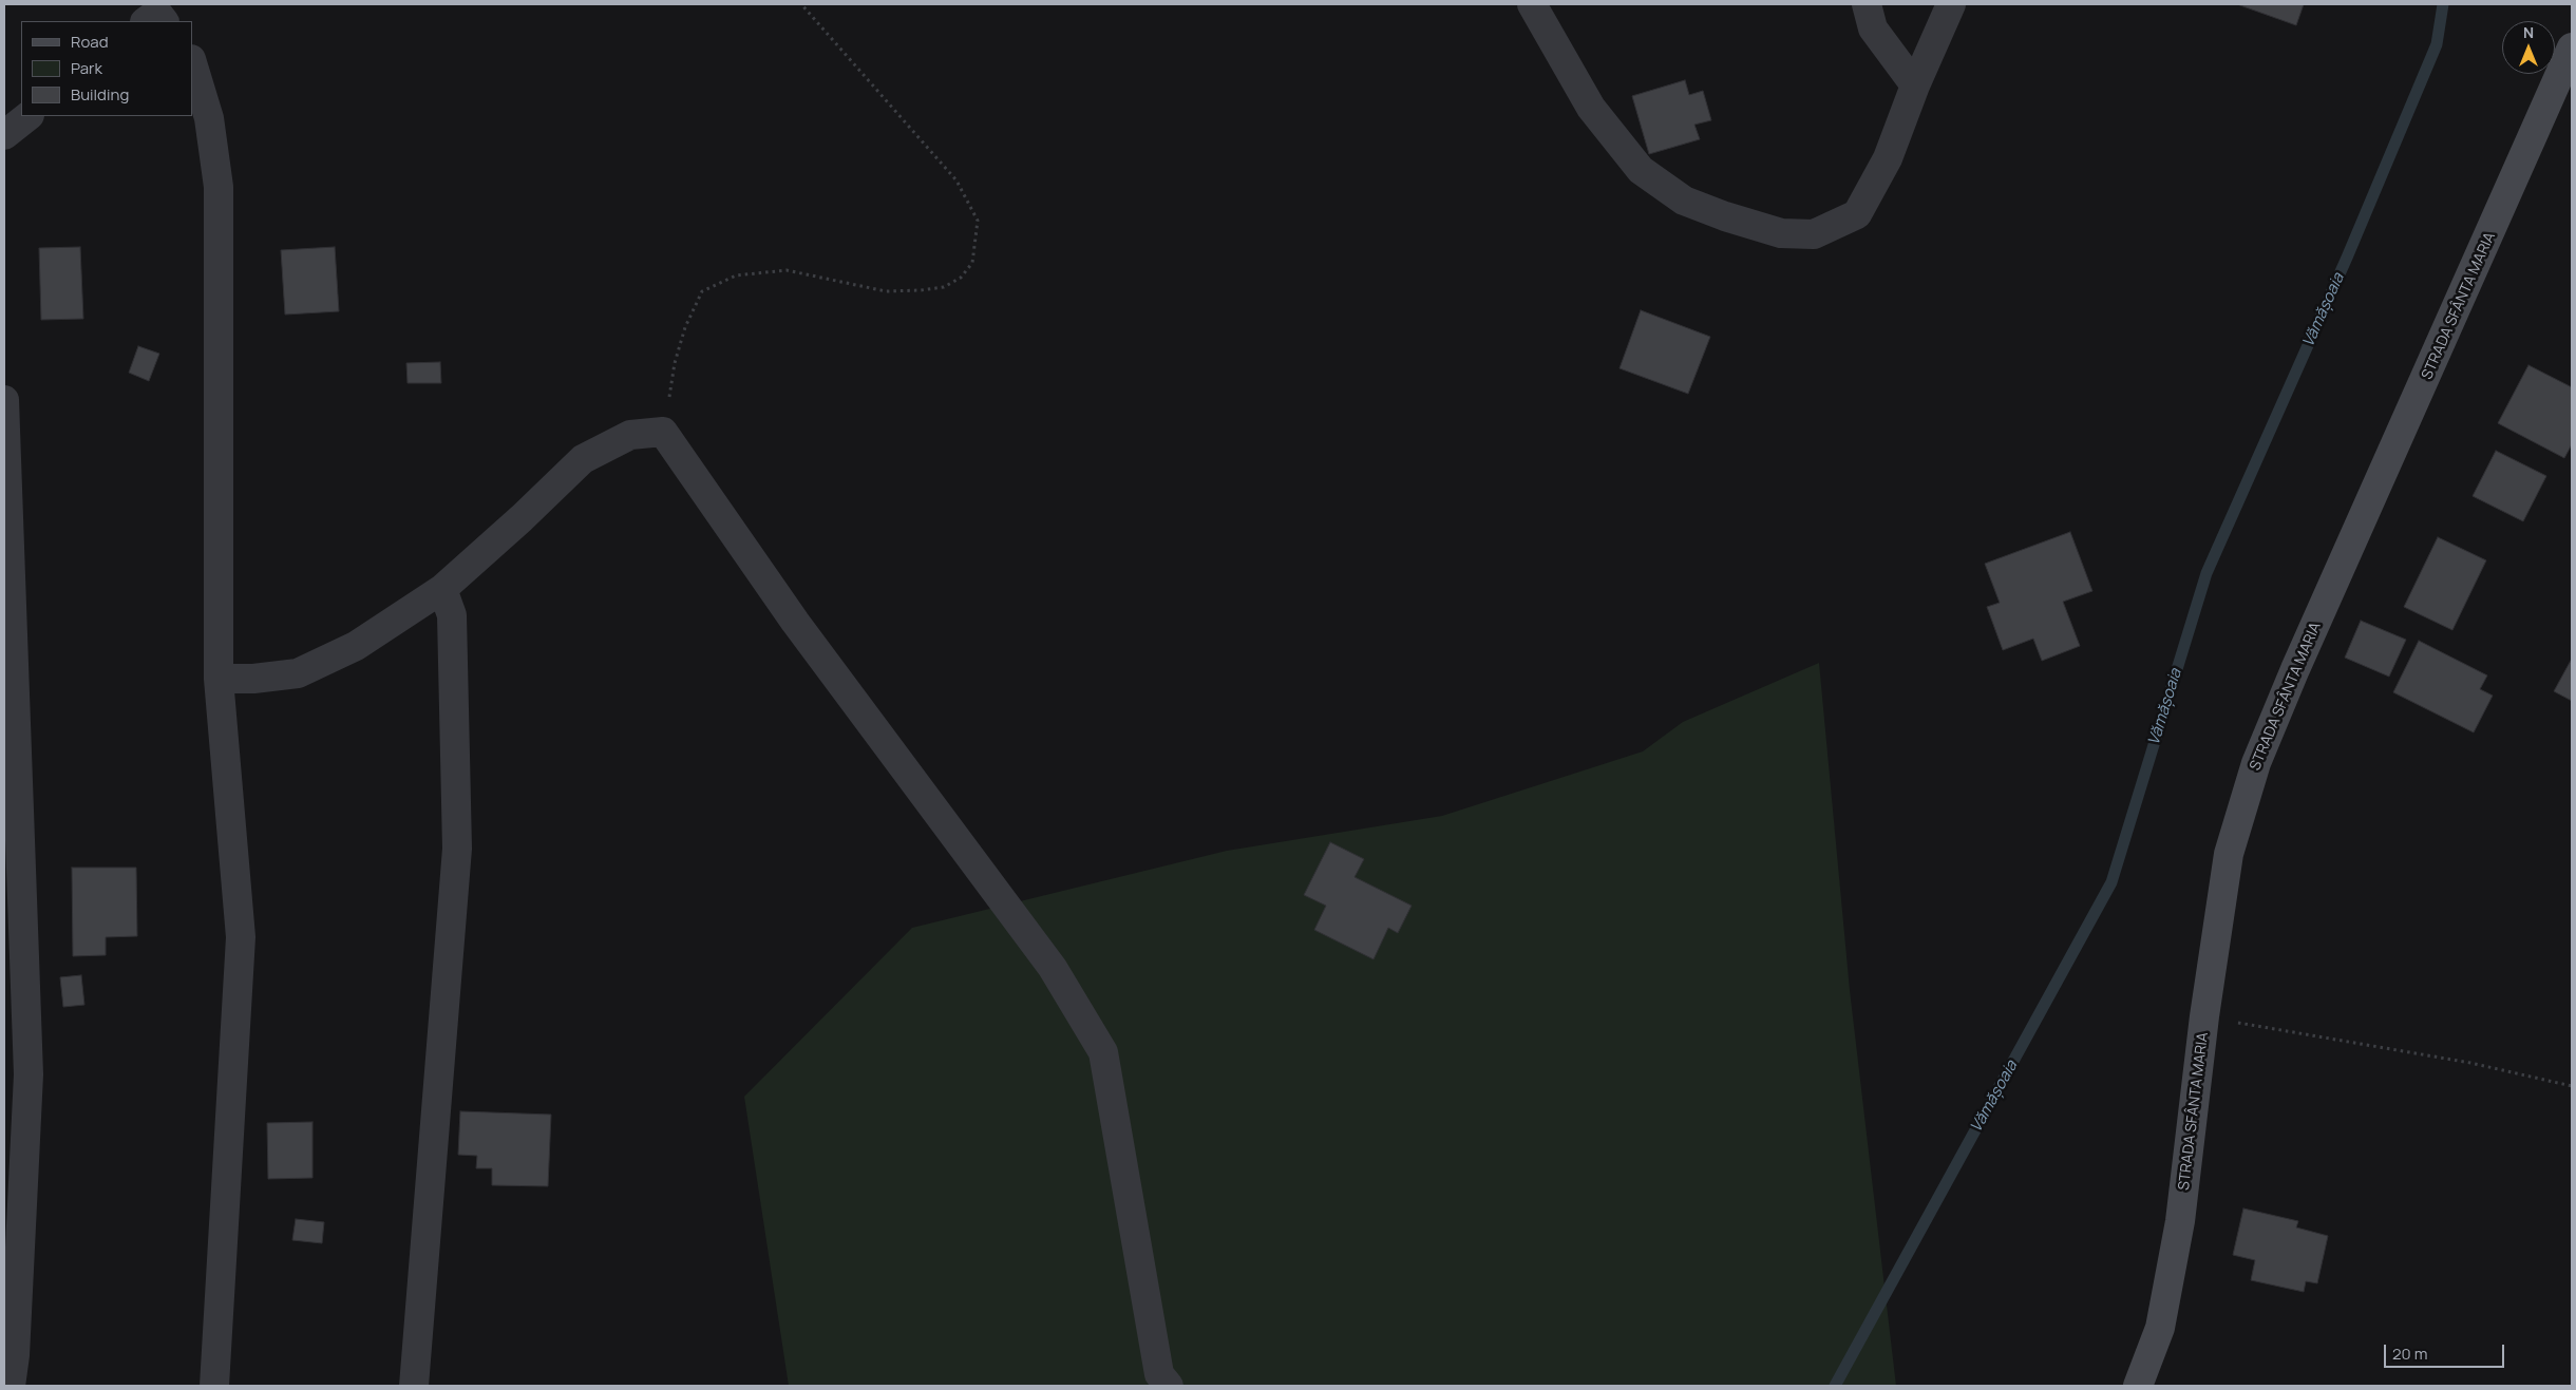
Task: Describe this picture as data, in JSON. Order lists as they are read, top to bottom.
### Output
{
  "streets": {
    "main road": ["STRADA SFÂNTA MARIA"]
  },
  "water": ["Vămășoaia"],
  "legend": ["Road", "Park", "Building"],
  "scale_bar": "20 m",
  "north": "top"
}
